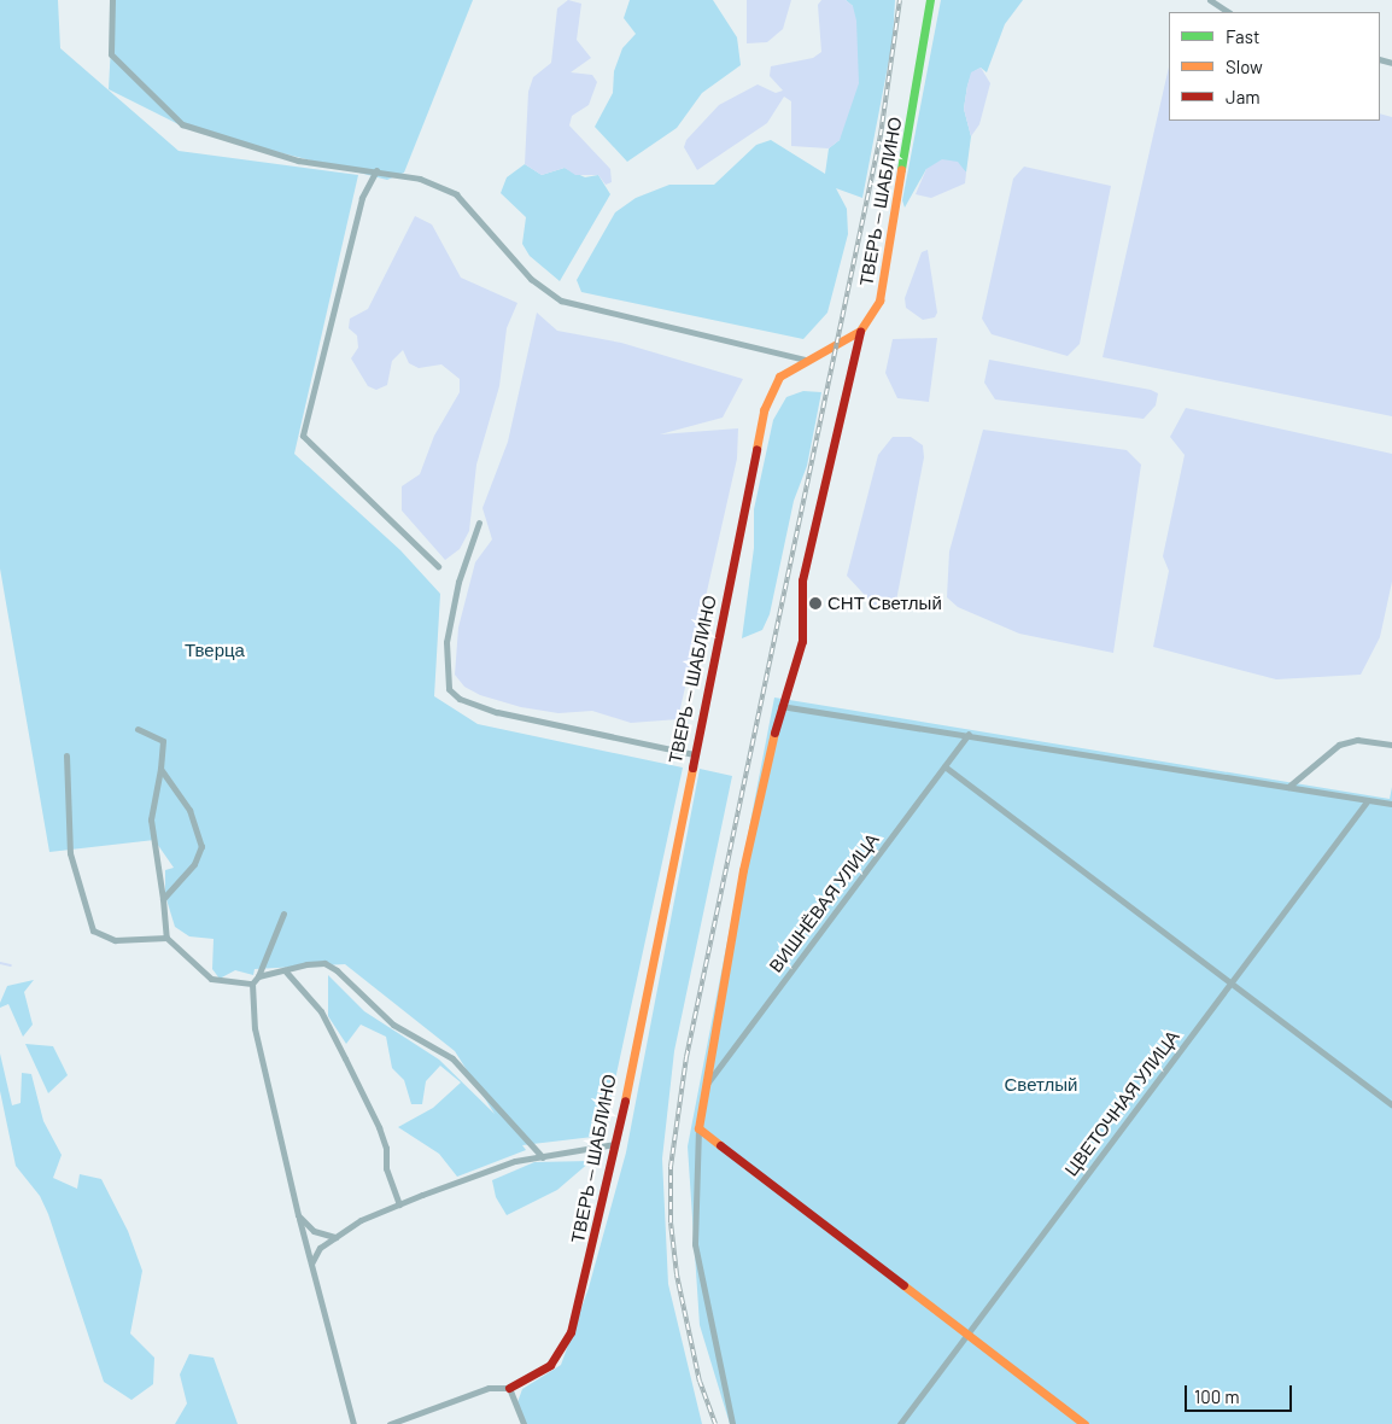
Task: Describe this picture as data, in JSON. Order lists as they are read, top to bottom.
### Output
{
  "streets": {
    "street": ["ТВЕРЬ — ШАБЛИНО", "ВИШНЁВАЯ УЛИЦА", "ЦВЕТОЧНАЯ УЛИЦА"]
  },
  "parks": ["Тверца", "Светлый"],
  "places": ["СНТ Светлый"],
  "legend": ["Fast", "Slow", "Jam"],
  "scale_bar": "100 m"
}
